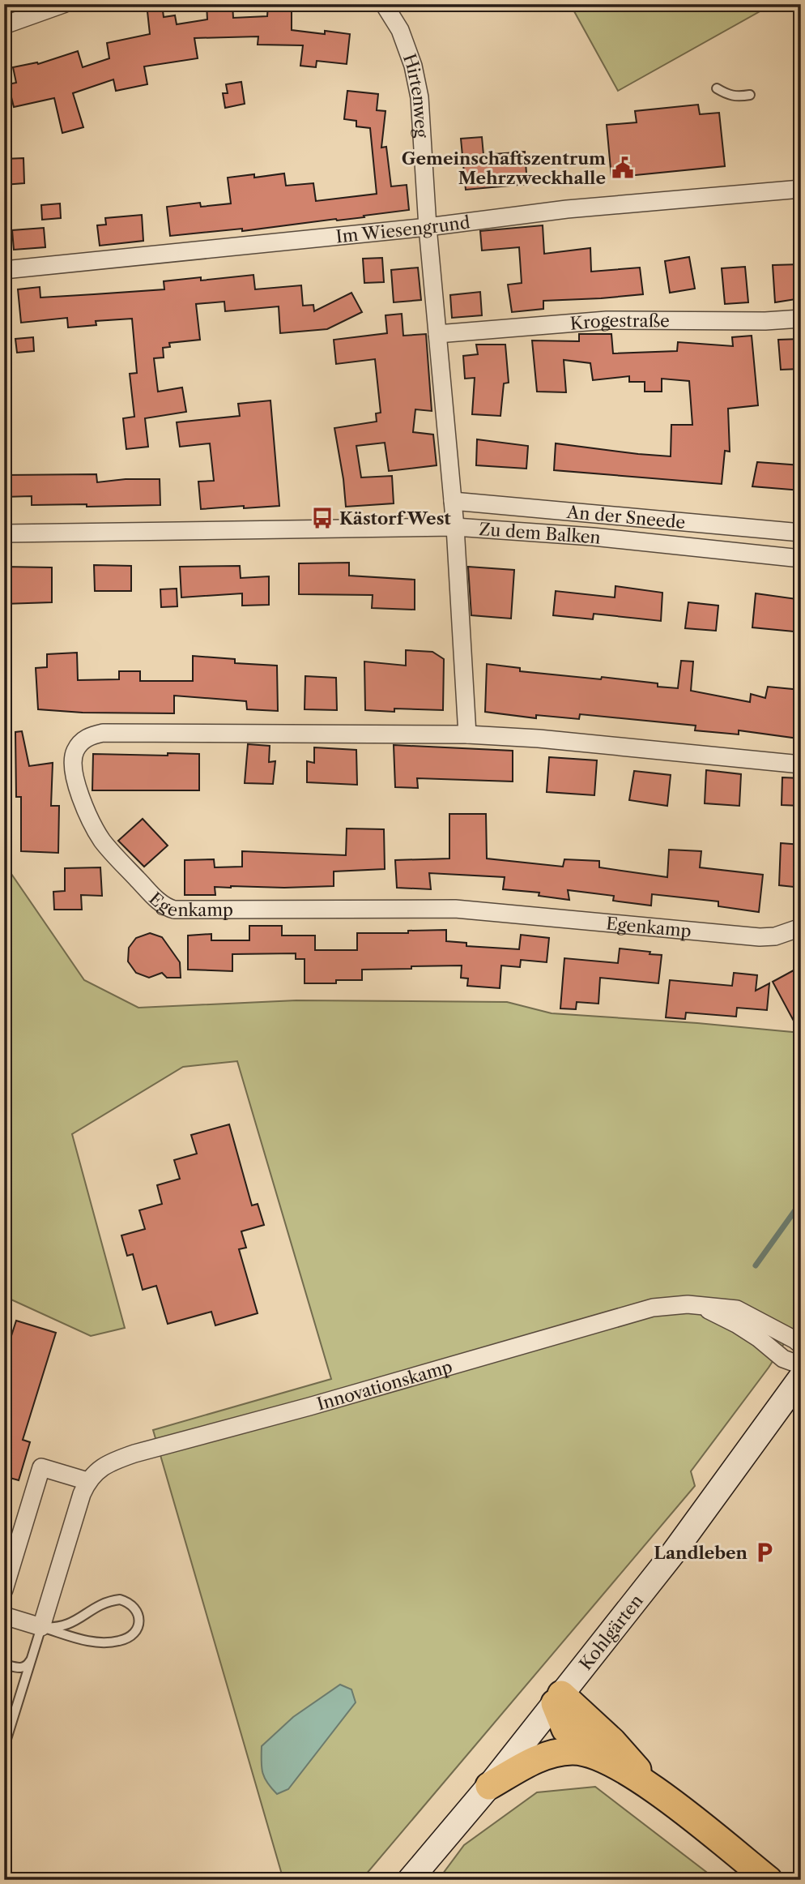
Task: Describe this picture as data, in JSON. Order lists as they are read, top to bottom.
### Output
{
  "streets": {
    "street": [
      "Hirtenweg",
      "Im Wiesengrund",
      "Krogestraße",
      "An der Sneede",
      "Zu dem Balken",
      "Egenkamp",
      "Innovationskamp",
      "Kohlgärten"
    ]
  },
  "crossings": [
    ["Hirtenweg", "Im Wiesengrund"]
  ],
  "places": {
    "public building": ["Gemeinschaftszentrum Mehrzweckhalle"],
    "bus stop": ["Kästorf West"],
    "parking": ["Landleben"]
  }
}
